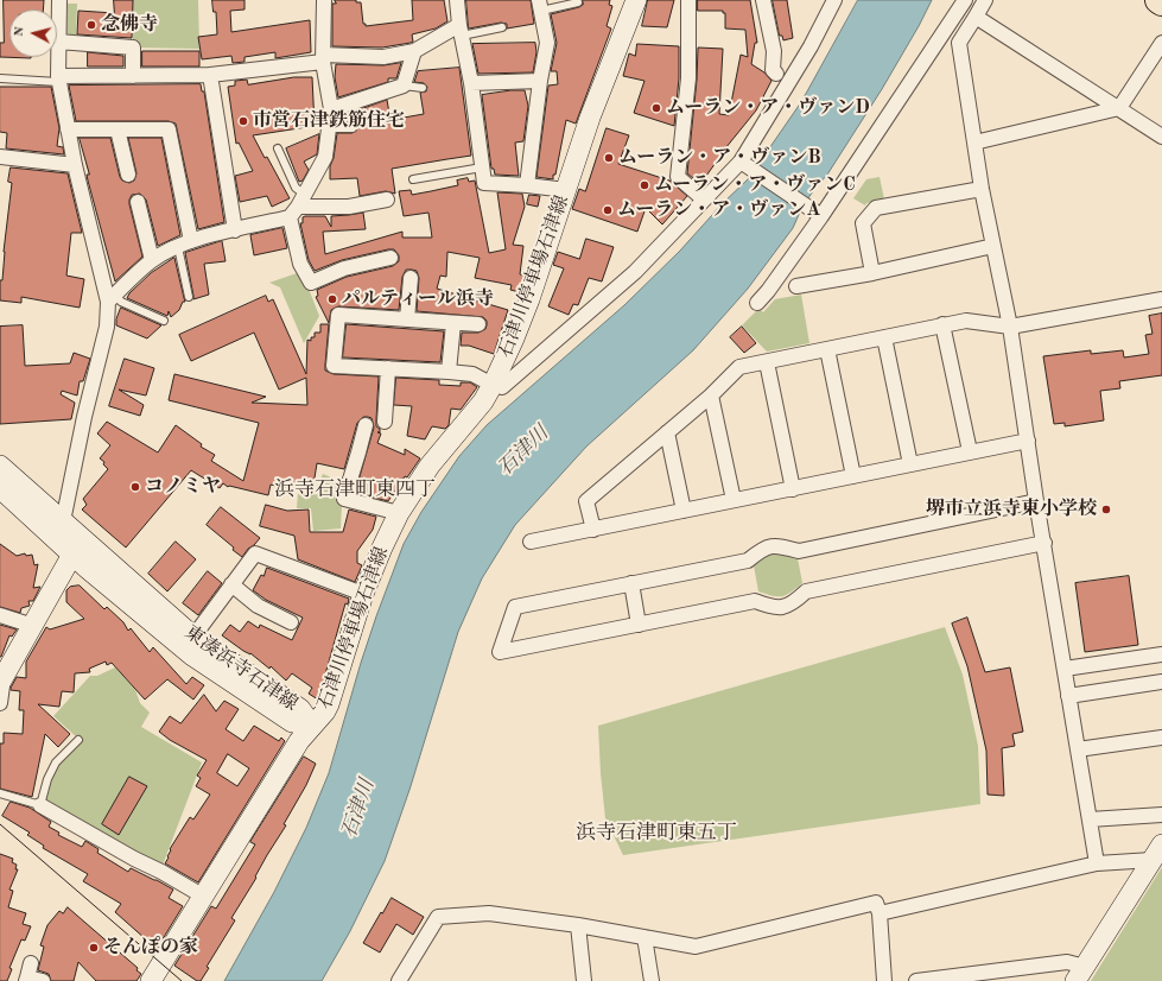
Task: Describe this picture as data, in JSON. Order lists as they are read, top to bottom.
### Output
{
  "streets": {
    "main road": ["石津川停車場石津線", "東湊浜寺石津線"]
  },
  "crossings": [
    ["石津川停車場石津線", "東湊浜寺石津線"]
  ],
  "districts": ["浜寺石津町東四丁", "浜寺石津町東五丁"],
  "water": ["石津川"],
  "places": [
    "念佛寺",
    "ムーラン・ア・ヴァンD",
    "市営石津鉄筋住宅",
    "ムーラン・ア・ヴァンB",
    "ムーラン・ア・ヴァンC",
    "ムーラン・ア・ヴァンA",
    "パルティール浜寺",
    "コノミヤ",
    "堺市立浜寺東小学校",
    "そんぽの家"
  ],
  "north": "left"
}
